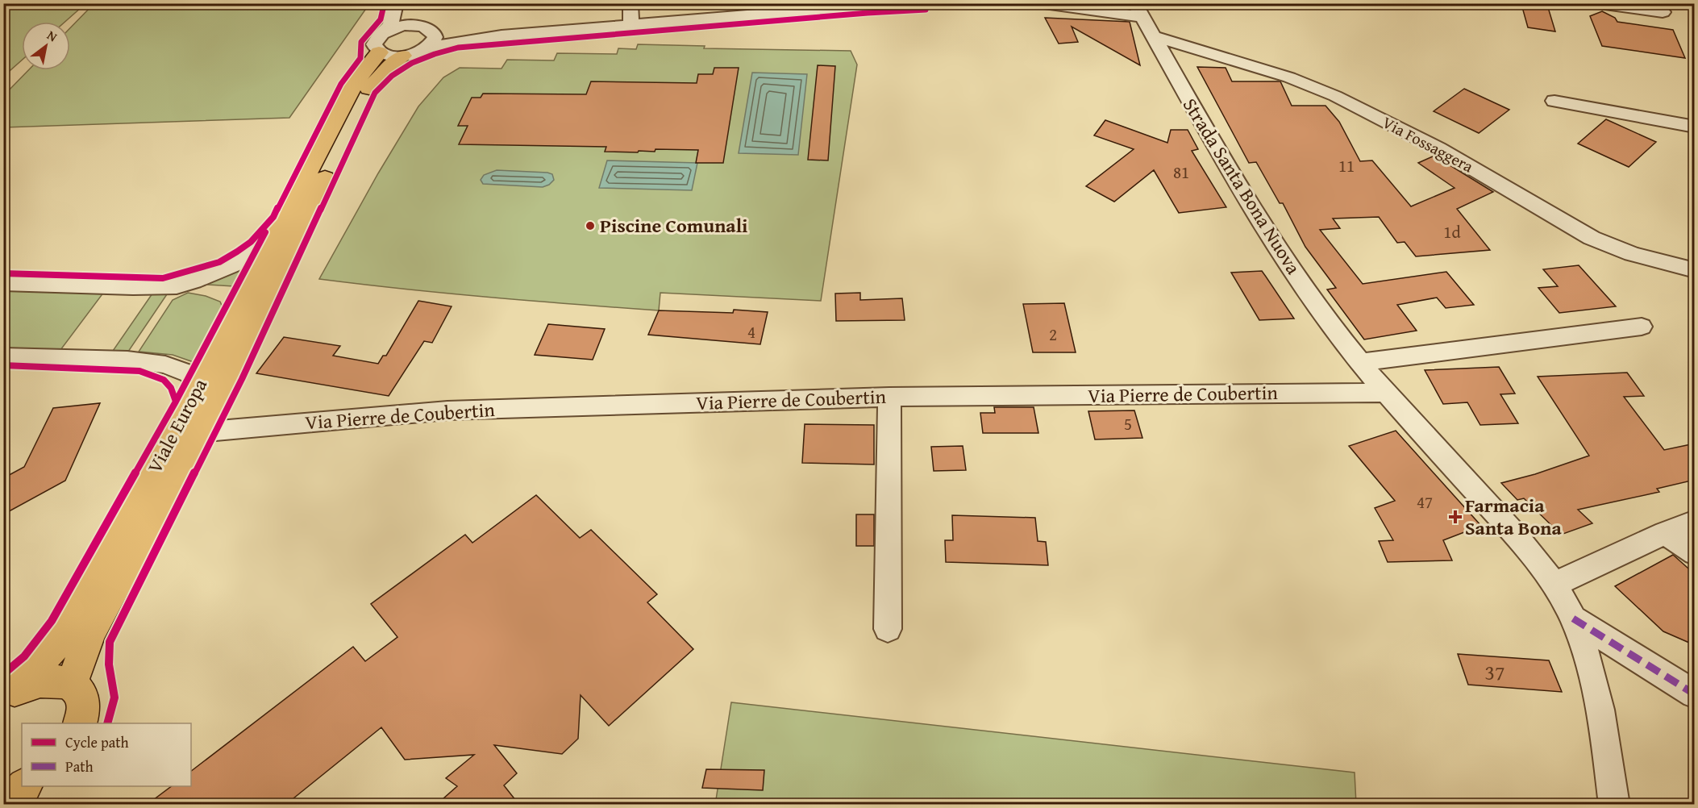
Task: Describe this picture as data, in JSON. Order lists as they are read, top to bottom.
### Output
{
  "streets": {
    "main road": ["Viale Europa"],
    "street": ["Via Fossaggera", "Strada Santa Bona Nuova", "Via Pierre de Coubertin"]
  },
  "crossings": [
    ["Via Fossaggera", "Strada Santa Bona Nuova"],
    ["Strada Santa Bona Nuova", "Via Pierre de Coubertin"],
    ["Via Pierre de Coubertin", "Viale Europa"]
  ],
  "places": {
    "other": ["Piscine Comunali"],
    "health": ["Farmacia Santa Bona"]
  },
  "house_numbers": [
    "11",
    "81",
    "1d",
    "4",
    "2",
    "5",
    "47",
    "37"
  ],
  "legend": ["Cycle path", "Path"],
  "north": "top right"
}
